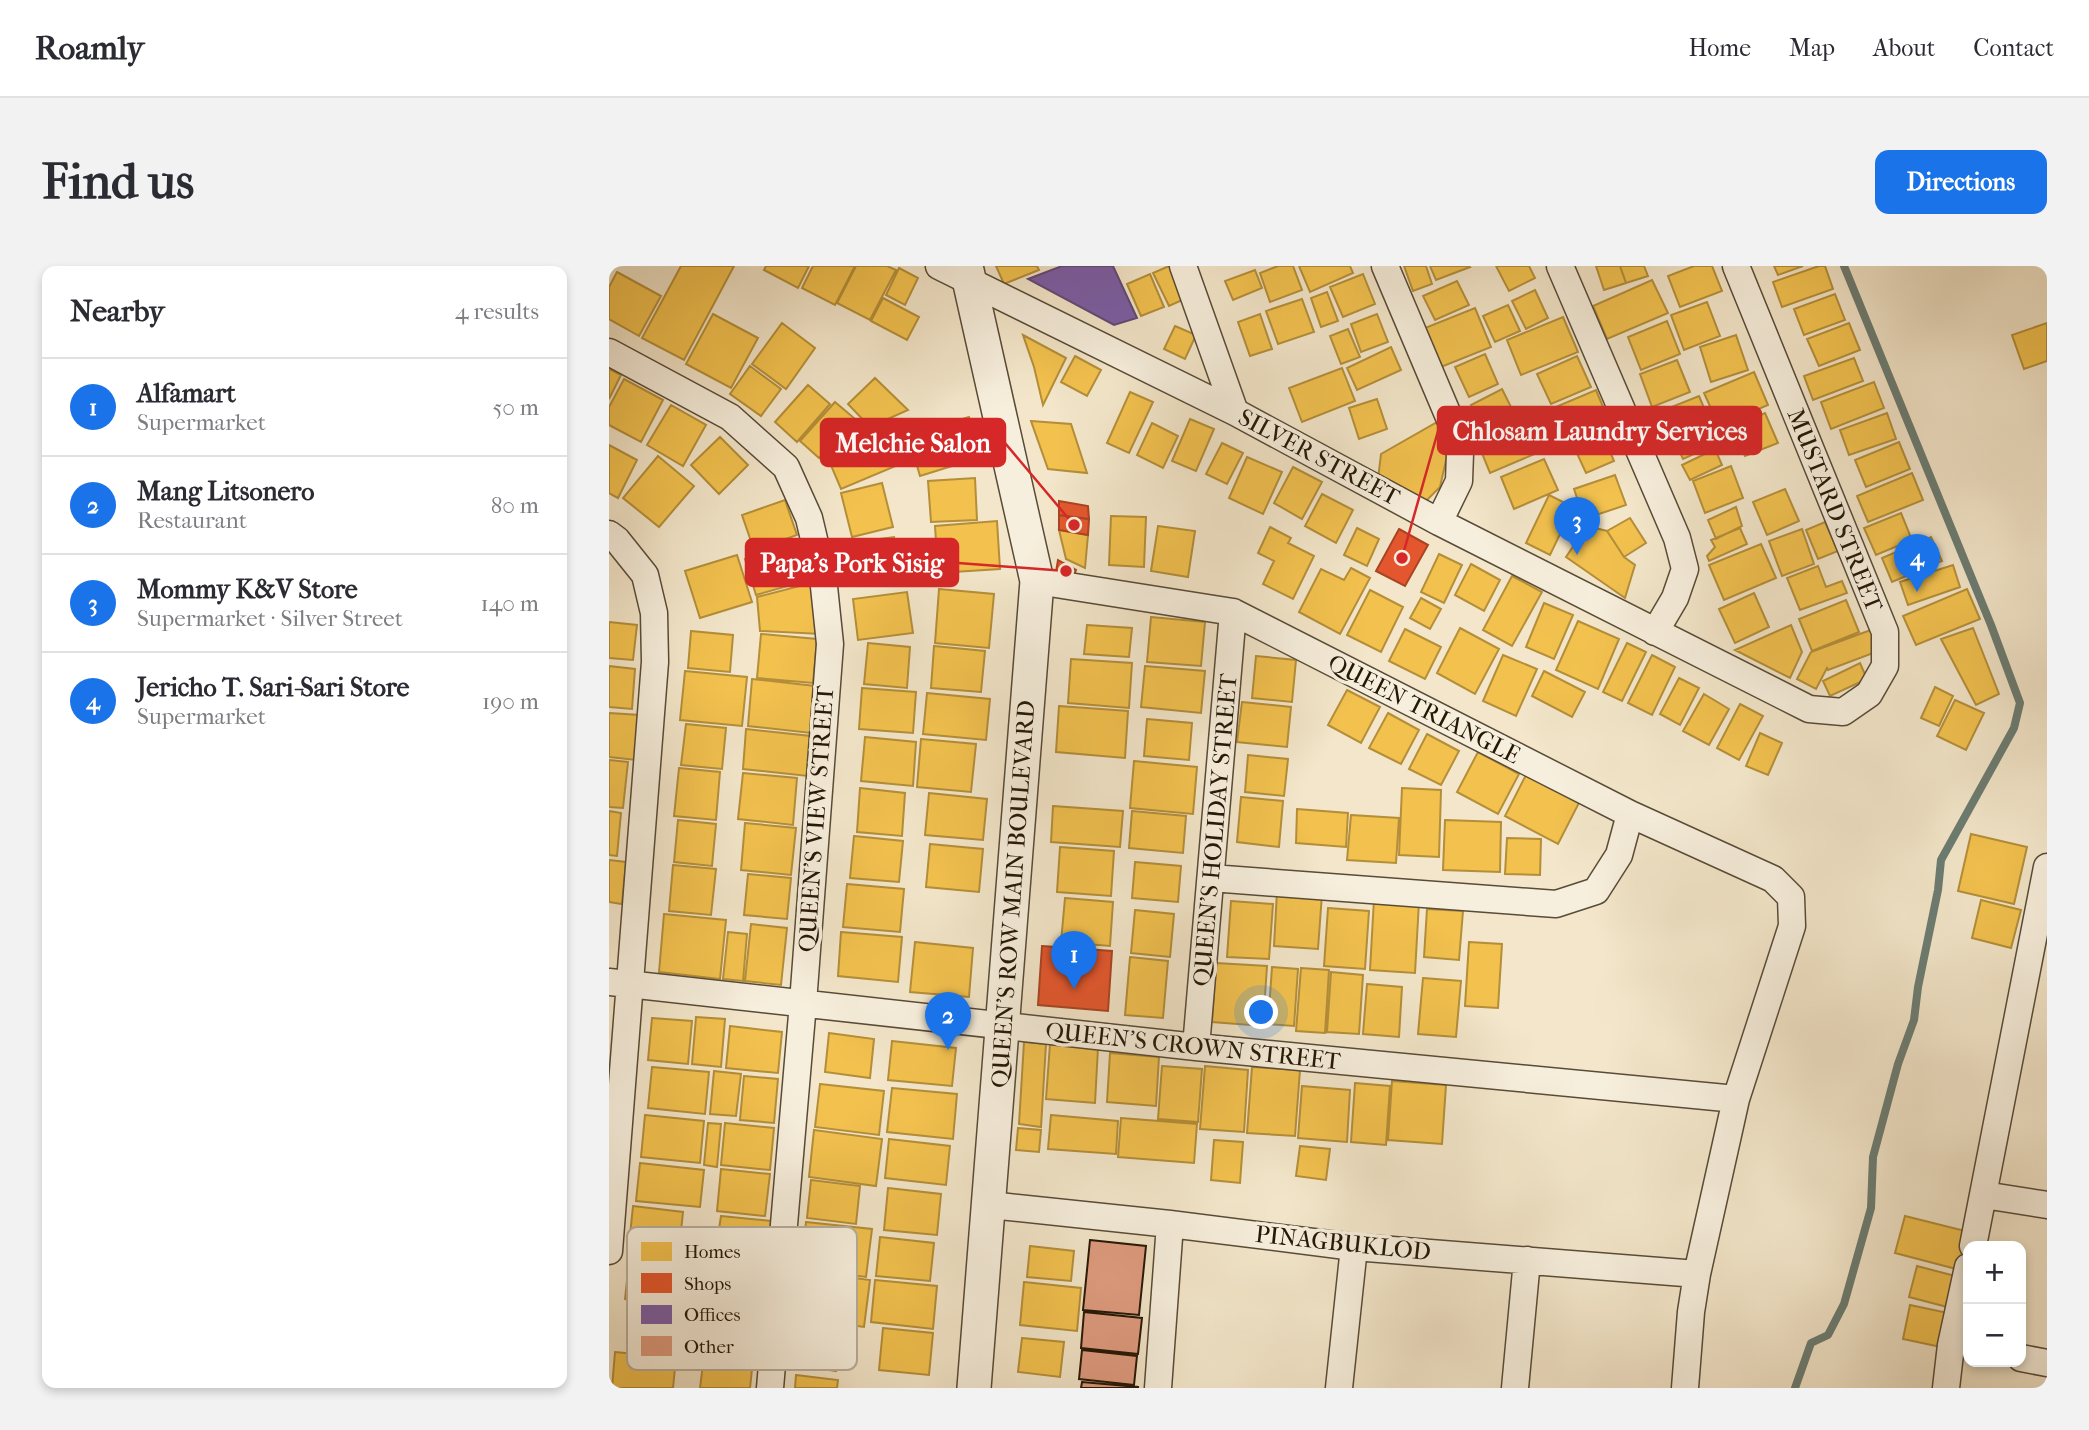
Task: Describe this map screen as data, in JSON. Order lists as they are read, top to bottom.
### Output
{
  "streets": {
    "street": [
      "SILVER STREET",
      "MUSTARD STREET",
      "QUEEN TRIANGLE",
      "QUEEN'S VIEW STREET",
      "QUEEN'S HOLIDAY STREET",
      "QUEEN'S ROW MAIN BOULEVARD",
      "QUEEN'S CROWN STREET",
      "PINAGBUKLOD"
    ]
  },
  "crossings": [
    ["SILVER STREET", "MUSTARD STREET"],
    ["SILVER STREET", "QUEEN'S ROW MAIN BOULEVARD"],
    ["QUEEN TRIANGLE", "QUEEN'S HOLIDAY STREET"],
    ["QUEEN TRIANGLE", "QUEEN'S ROW MAIN BOULEVARD"],
    ["QUEEN TRIANGLE", "QUEEN'S CROWN STREET"],
    ["QUEEN'S VIEW STREET", "QUEEN'S CROWN STREET"],
    ["QUEEN'S HOLIDAY STREET", "QUEEN'S CROWN STREET"],
    ["QUEEN'S ROW MAIN BOULEVARD", "QUEEN'S CROWN STREET"],
    ["QUEEN'S ROW MAIN BOULEVARD", "PINAGBUKLOD"]
  ],
  "places": ["Melchie Salon", "Chlosam Laundry Services", "Papa's Pork Sisig"],
  "legend": [
    "Homes",
    "Shops",
    "Offices",
    "Other"
  ],
  "page": {
    "header": "Roamly",
    "nav": [
      "Home",
      "Map",
      "About",
      "Contact"
    ],
    "buttons": "Directions",
    "title": "Find us",
    "heading": ["Nearby", "4 results"],
    "list": [
      {
        "mark": "1",
        "name": "Alfamart",
        "note": "Supermarket",
        "value": "50 m"
      },
      {
        "mark": "2",
        "name": "Mang Litsonero",
        "note": "Restaurant",
        "value": "80 m"
      },
      {
        "mark": "3",
        "name": "Mommy K&V Store",
        "note": "Supermarket · Silver Street",
        "value": "140 m"
      },
      {
        "mark": "4",
        "name": "Jericho T. Sari-Sari Store",
        "note": "Supermarket",
        "value": "190 m"
      }
    ],
    "pins": [
      "3",
      "4",
      "1",
      "2"
    ],
    "map_buttons": ["+", "−"]
  }
}
